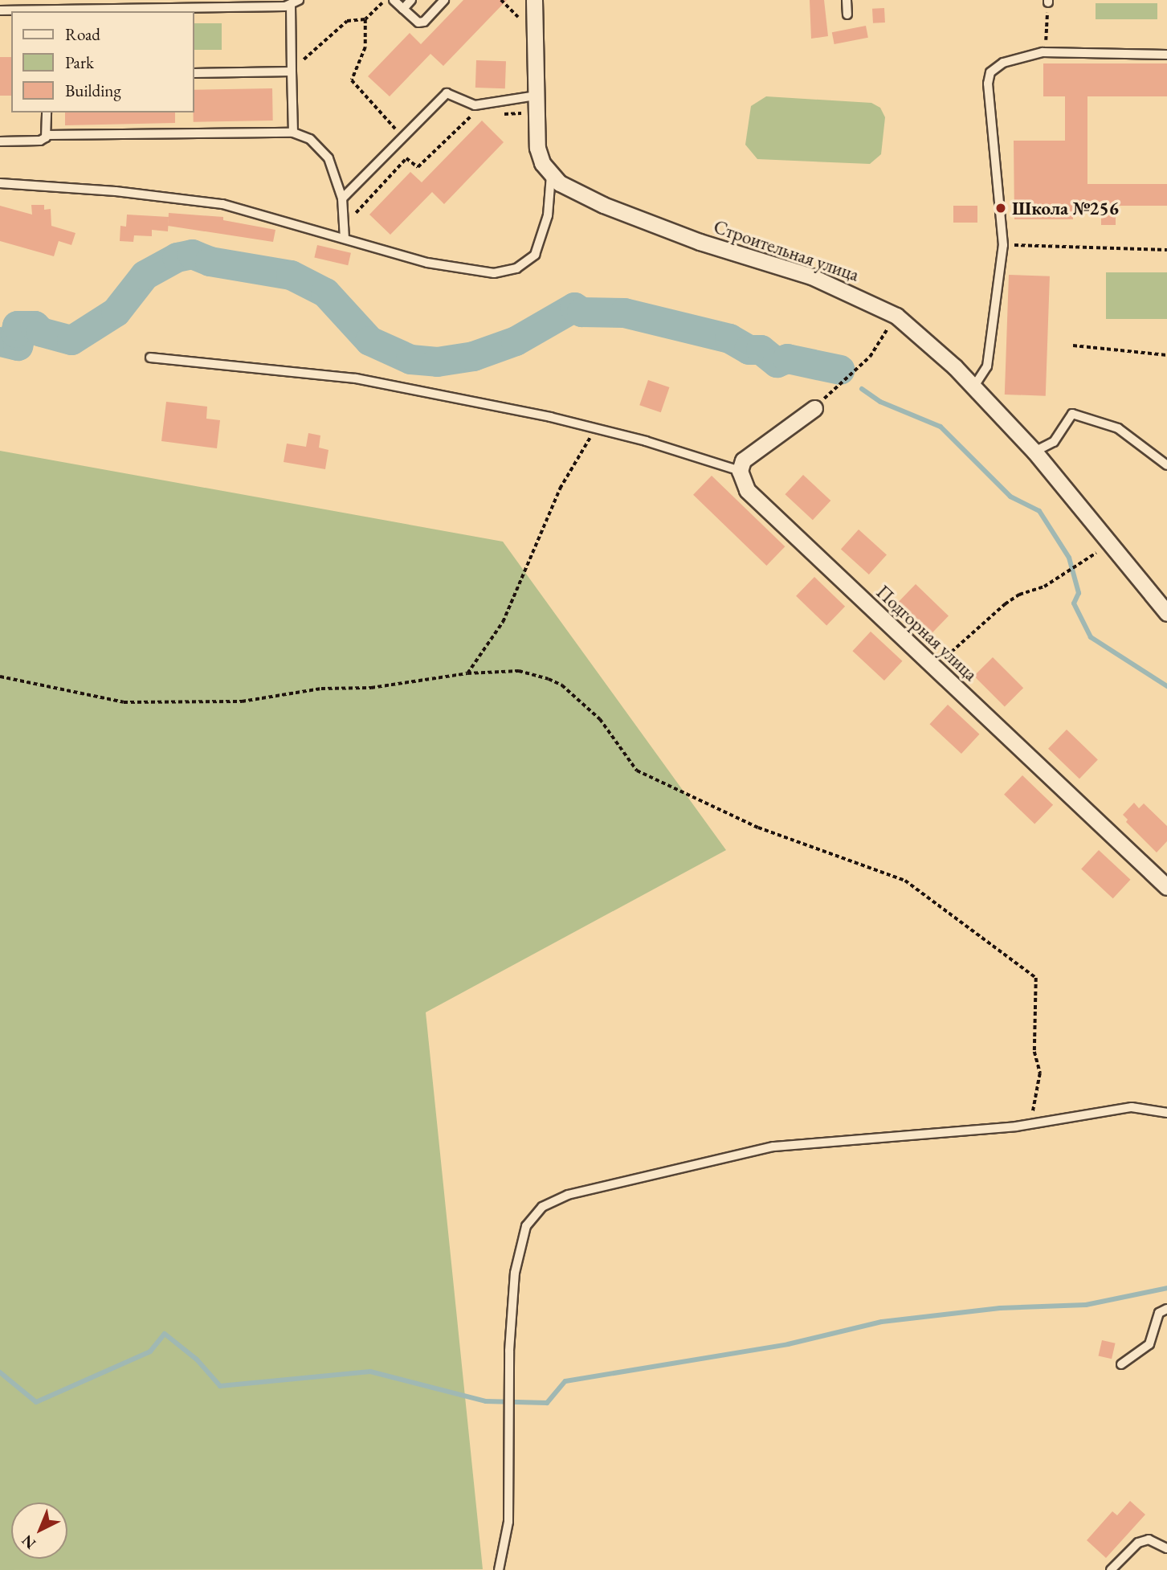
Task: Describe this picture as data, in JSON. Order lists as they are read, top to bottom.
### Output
{
  "streets": {
    "street": ["Строительная улица", "Подгорная улица"]
  },
  "places": ["Школа №256"],
  "legend": ["Road", "Park", "Building"],
  "north": "bottom left"
}
